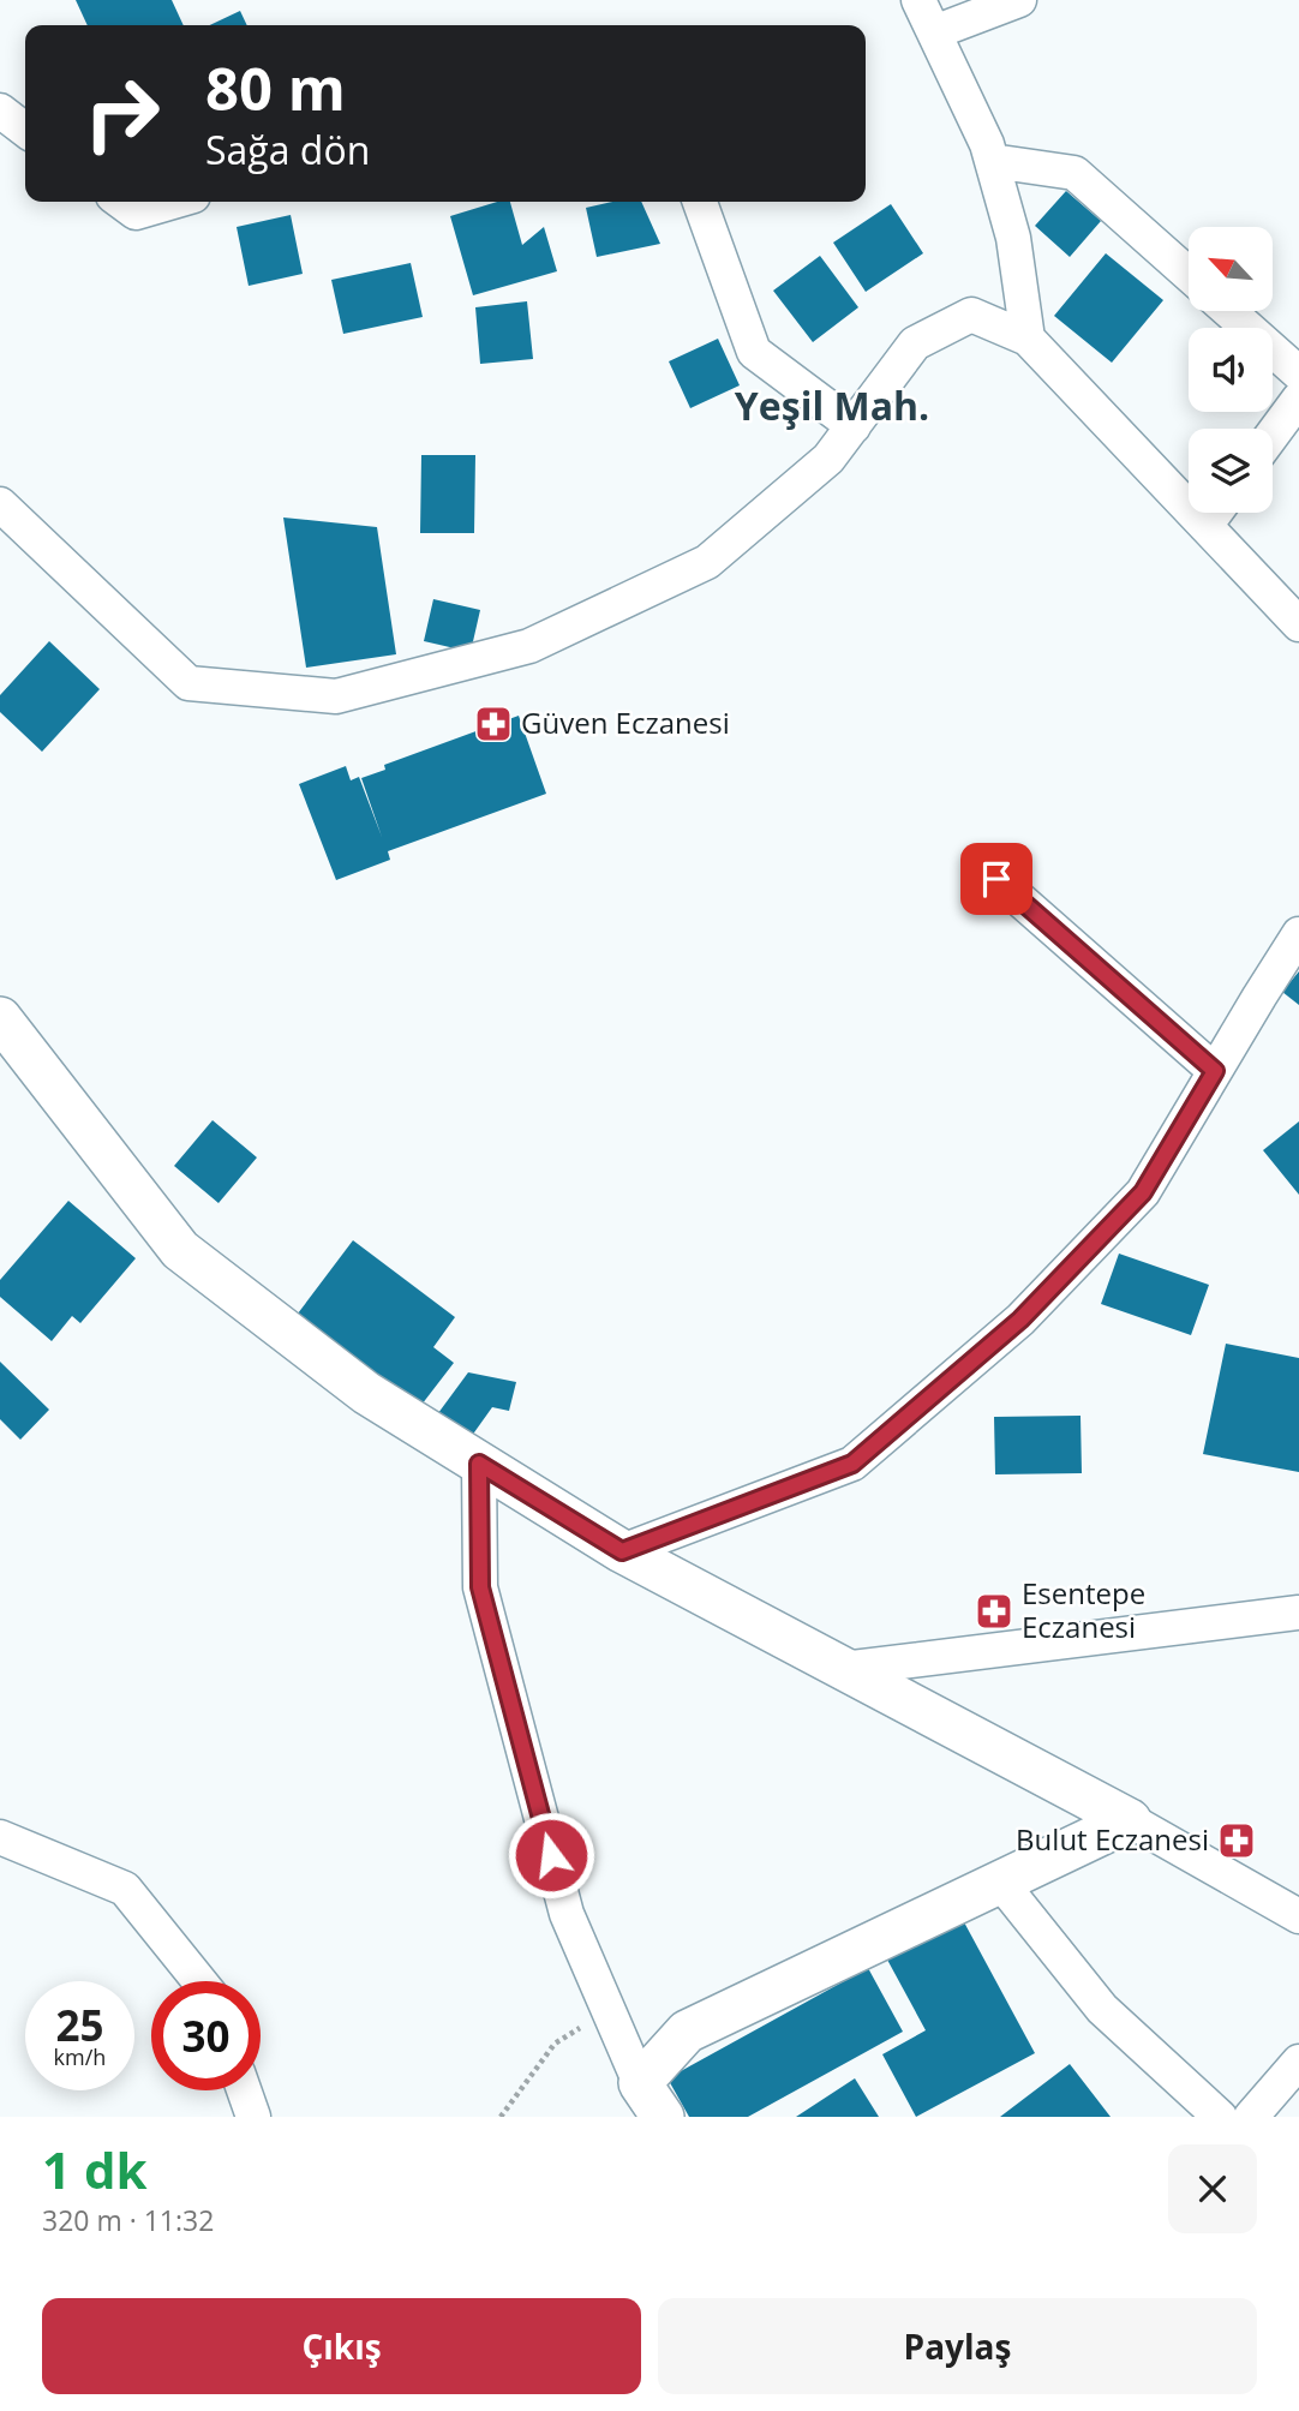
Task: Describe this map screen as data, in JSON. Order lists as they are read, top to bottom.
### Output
{
  "districts": ["Yeşil Mah."],
  "places": {
    "pharmacy": ["Güven Eczanesi", "Esentepe Eczanesi", "Bulut Eczanesi"]
  },
  "north": "top left",
  "page": {
    "turn": ["80 m", "Sağa dön"],
    "speed": "25 km/h",
    "limit": "30",
    "heading": ["1 dk", "320 m · 11:32"],
    "buttons": ["Çıkış", "Paylaş"]
  }
}
